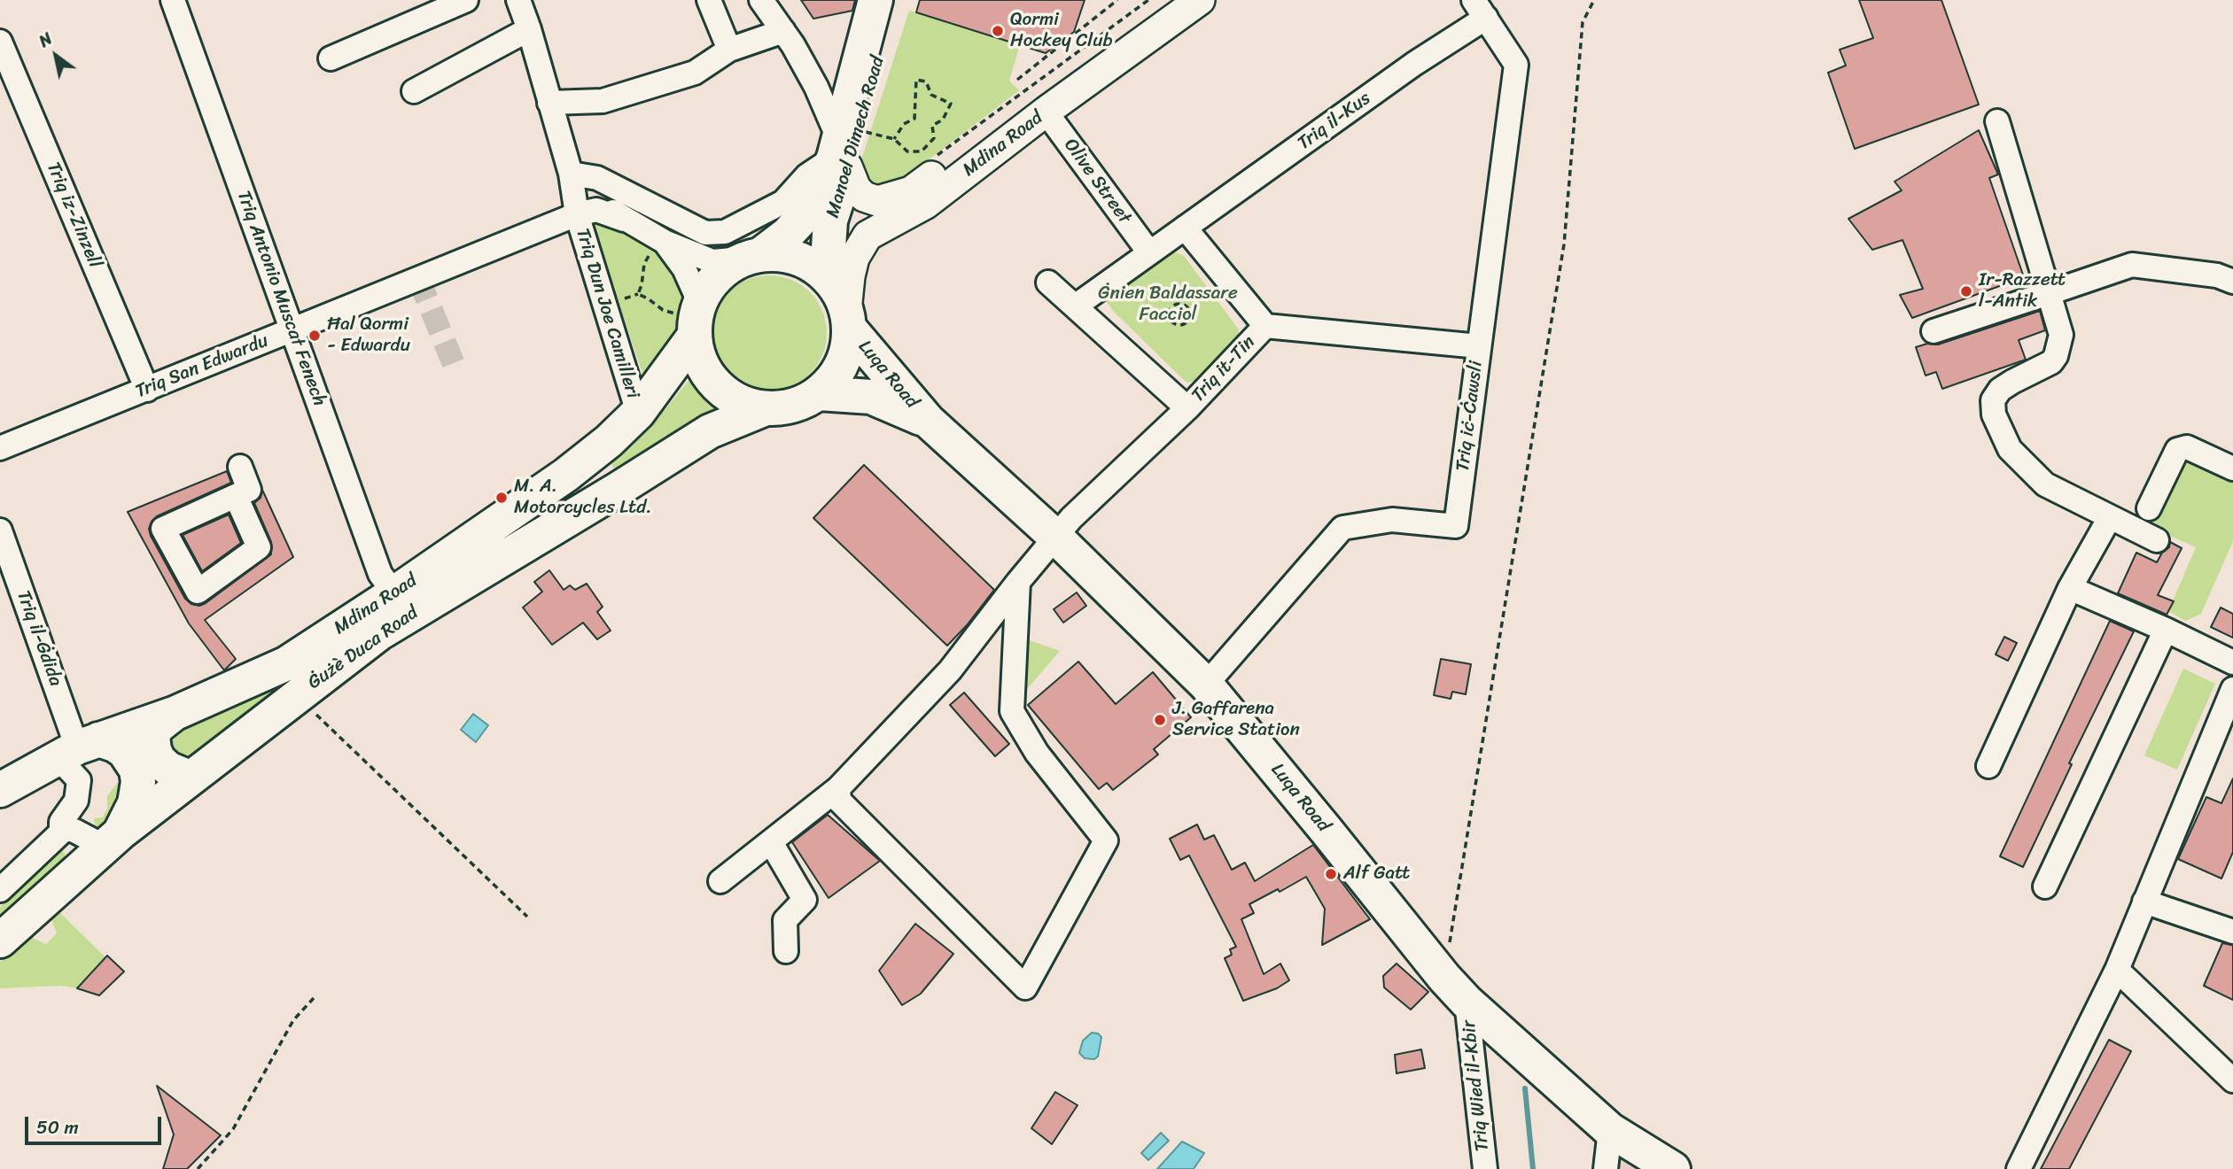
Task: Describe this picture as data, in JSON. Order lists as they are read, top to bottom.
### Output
{
  "streets": {
    "highway": [
      "Manoel Dimech Road",
      "Mdina Road",
      "Luqa Road",
      "Ġużè Duca Road"
    ],
    "street": [
      "Triq il-Kus",
      "Olive Street",
      "Triq iz-Zinzell",
      "Triq Antonio Muscat Fenech",
      "Triq Dun Joe Camilleri",
      "Triq San Edwardu",
      "Triq it-Tin",
      "Triq iċ-Ċawsli",
      "Triq il-Ġdida",
      "Triq Wied il-Kbir"
    ]
  },
  "crossings": [
    ["Triq il-Kus", "Olive Street"],
    ["Triq il-Kus", "Triq iċ-Ċawsli"],
    ["Manoel Dimech Road", "Mdina Road"],
    ["Manoel Dimech Road", "Luqa Road"],
    ["Manoel Dimech Road", "Ġużè Duca Road"],
    ["Mdina Road", "Olive Street"],
    ["Mdina Road", "Triq Antonio Muscat Fenech"],
    ["Mdina Road", "Triq Dun Joe Camilleri"],
    ["Mdina Road", "Luqa Road"],
    ["Mdina Road", "Triq il-Ġdida"],
    ["Mdina Road", "Ġużè Duca Road"],
    ["Triq iz-Zinzell", "Triq San Edwardu"],
    ["Triq Antonio Muscat Fenech", "Triq San Edwardu"],
    ["Triq Dun Joe Camilleri", "Triq San Edwardu"],
    ["Triq it-Tin", "Luqa Road"],
    ["Triq it-Tin", "Triq iċ-Ċawsli"],
    ["Luqa Road", "Triq iċ-Ċawsli"],
    ["Luqa Road", "Ġużè Duca Road"],
    ["Luqa Road", "Triq Wied il-Kbir"]
  ],
  "parks": ["Ġnien Baldassare Facciol"],
  "places": [
    "Qormi Hockey Club",
    "Ir-Razzett l-Antik",
    "Ħal Qormi - Edwardu",
    "M. A. Motorcycles Ltd.",
    "J. Gaffarena Service Station",
    "Alf Gatt"
  ],
  "scale_bar": "50 m",
  "north": "top left"
}
